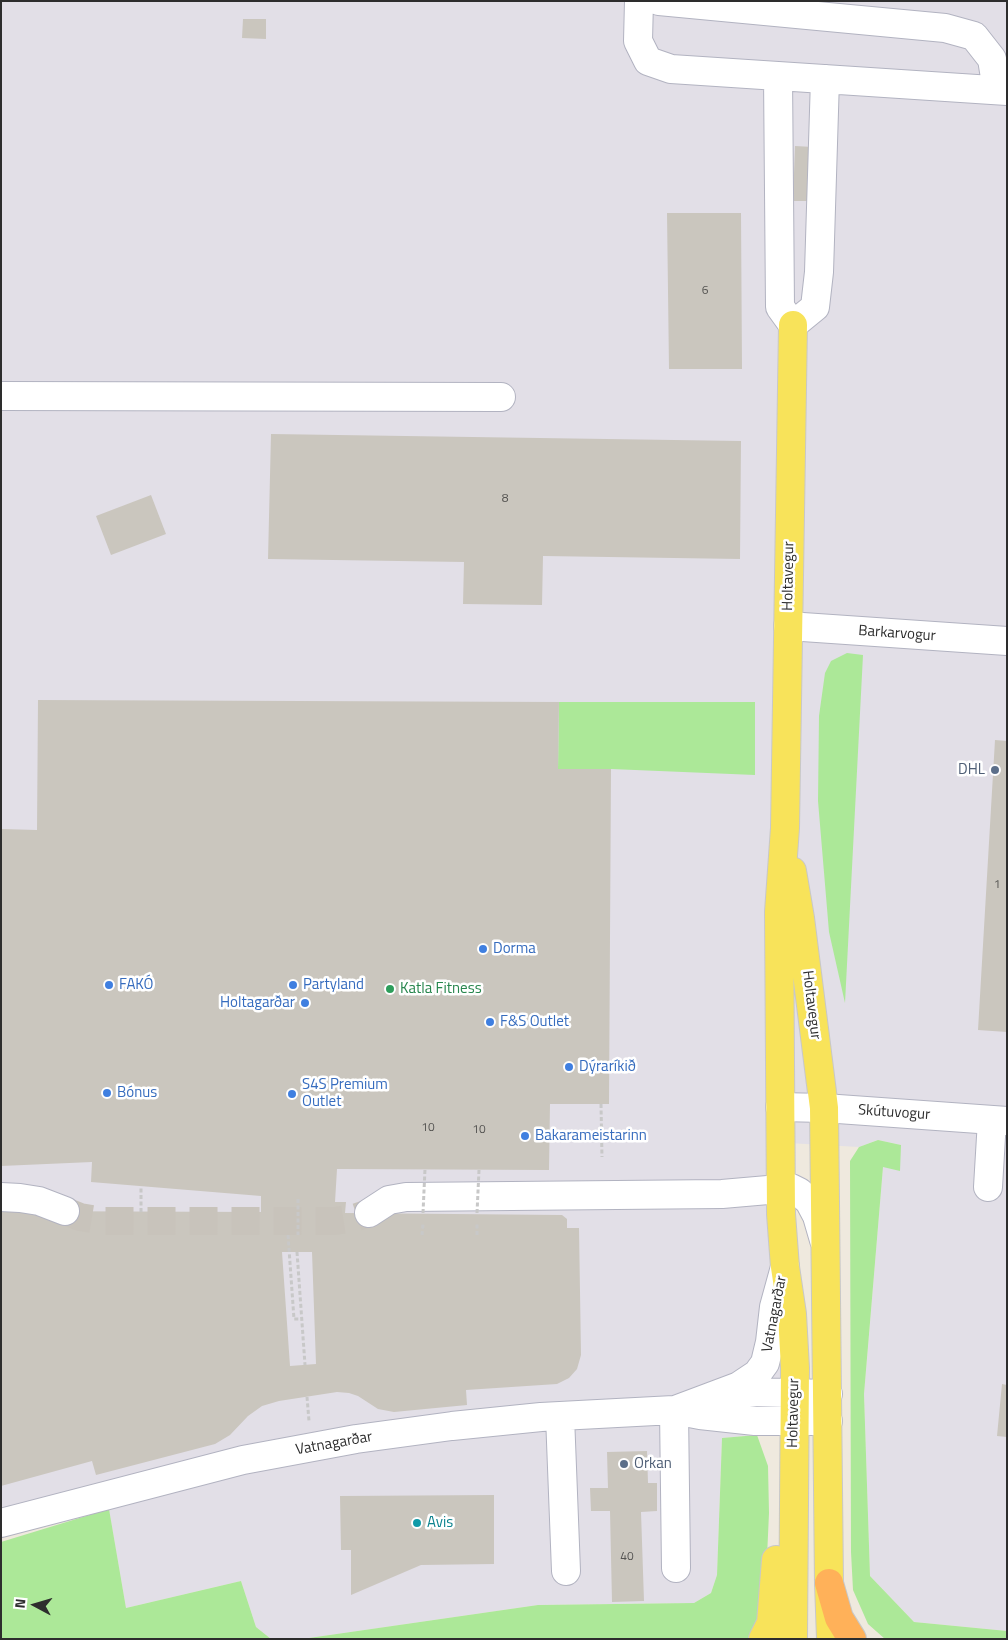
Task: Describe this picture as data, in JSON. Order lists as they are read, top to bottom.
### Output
{
  "streets": {
    "main road": ["Holtavegur"],
    "street": ["Barkarvogur", "Skútuvogur", "Vatnagarðar"]
  },
  "crossings": [
    ["Holtavegur", "Barkarvogur"],
    ["Holtavegur", "Skútuvogur"],
    ["Holtavegur", "Vatnagarðar"]
  ],
  "places": [
    "DHL",
    "Dorma",
    "FAKÓ",
    "Partyland",
    "Katla Fitness",
    "Holtagarðar",
    "F&S Outlet",
    "Dýraríkið",
    "Bónus",
    "S4S Premium Outlet",
    "Bakarameistarinn",
    "Orkan",
    "Avis"
  ],
  "house_numbers": [
    "6",
    "8",
    "1",
    "10",
    "10",
    "40"
  ],
  "north": "left"
}
